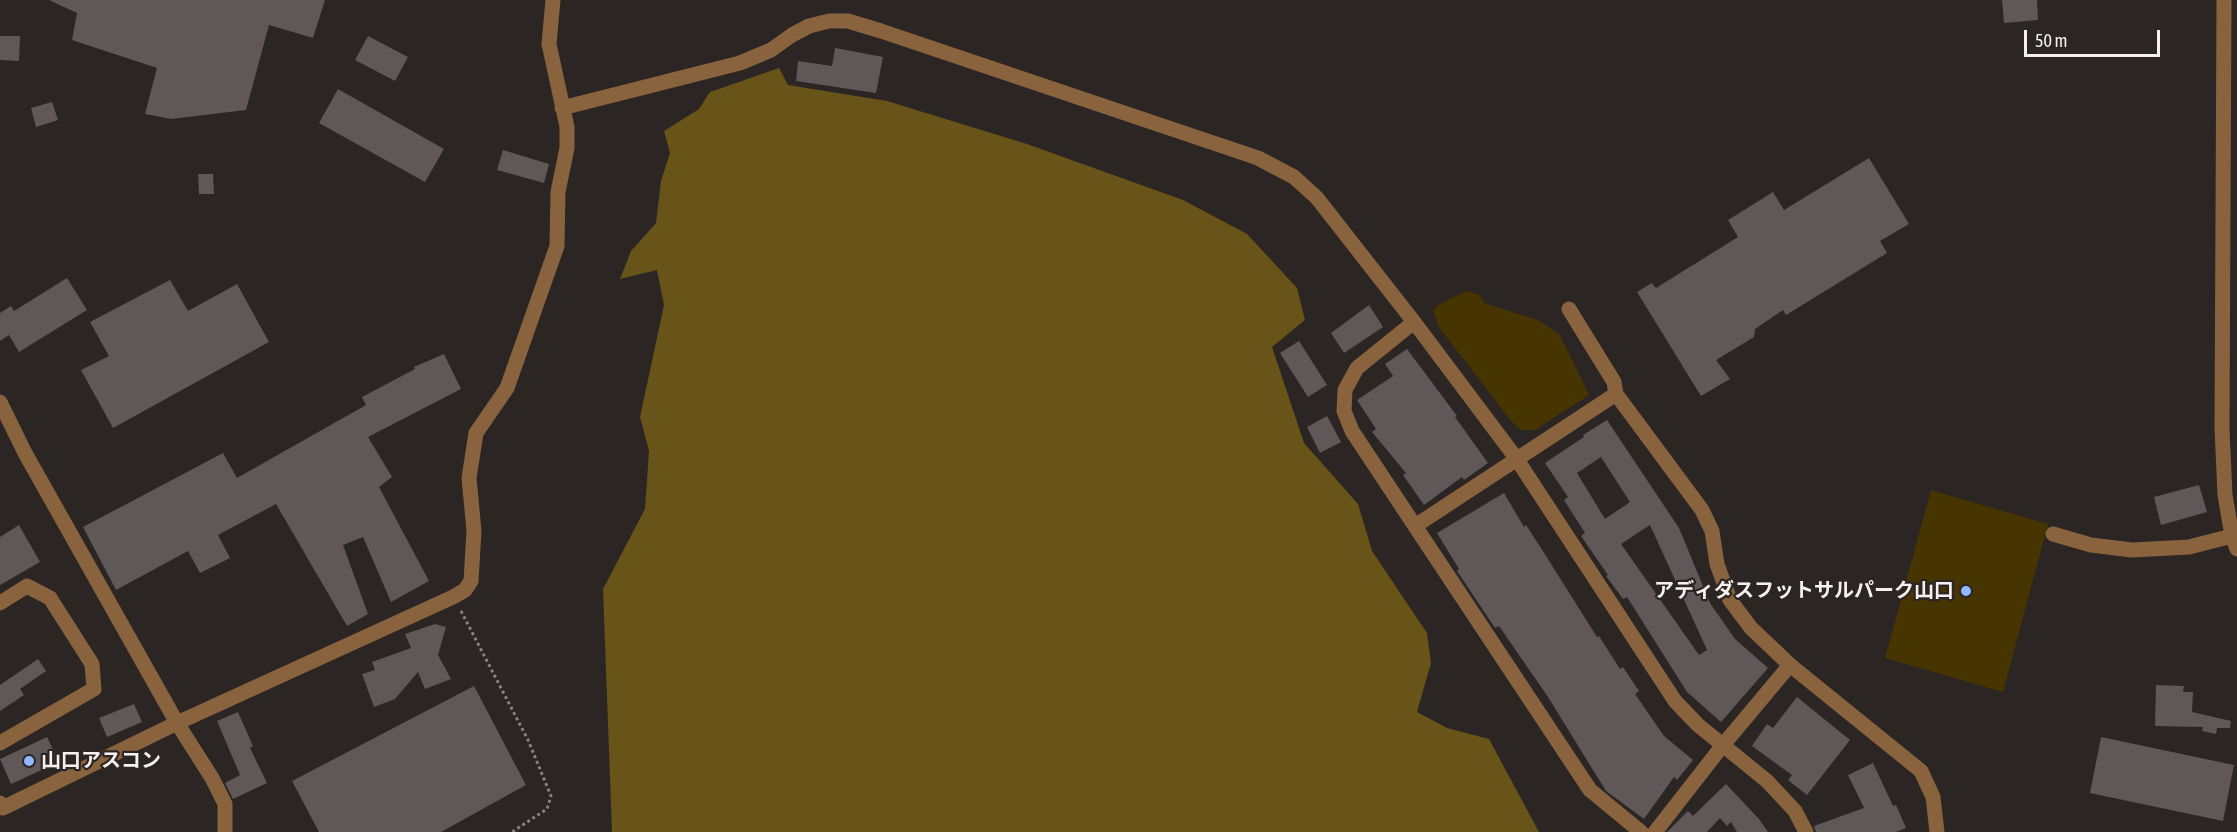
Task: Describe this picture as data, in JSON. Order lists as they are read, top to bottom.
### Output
{
  "places": ["アディダスフットサルパーク山口", "山口アスコン"],
  "scale_bar": "50 m"
}
